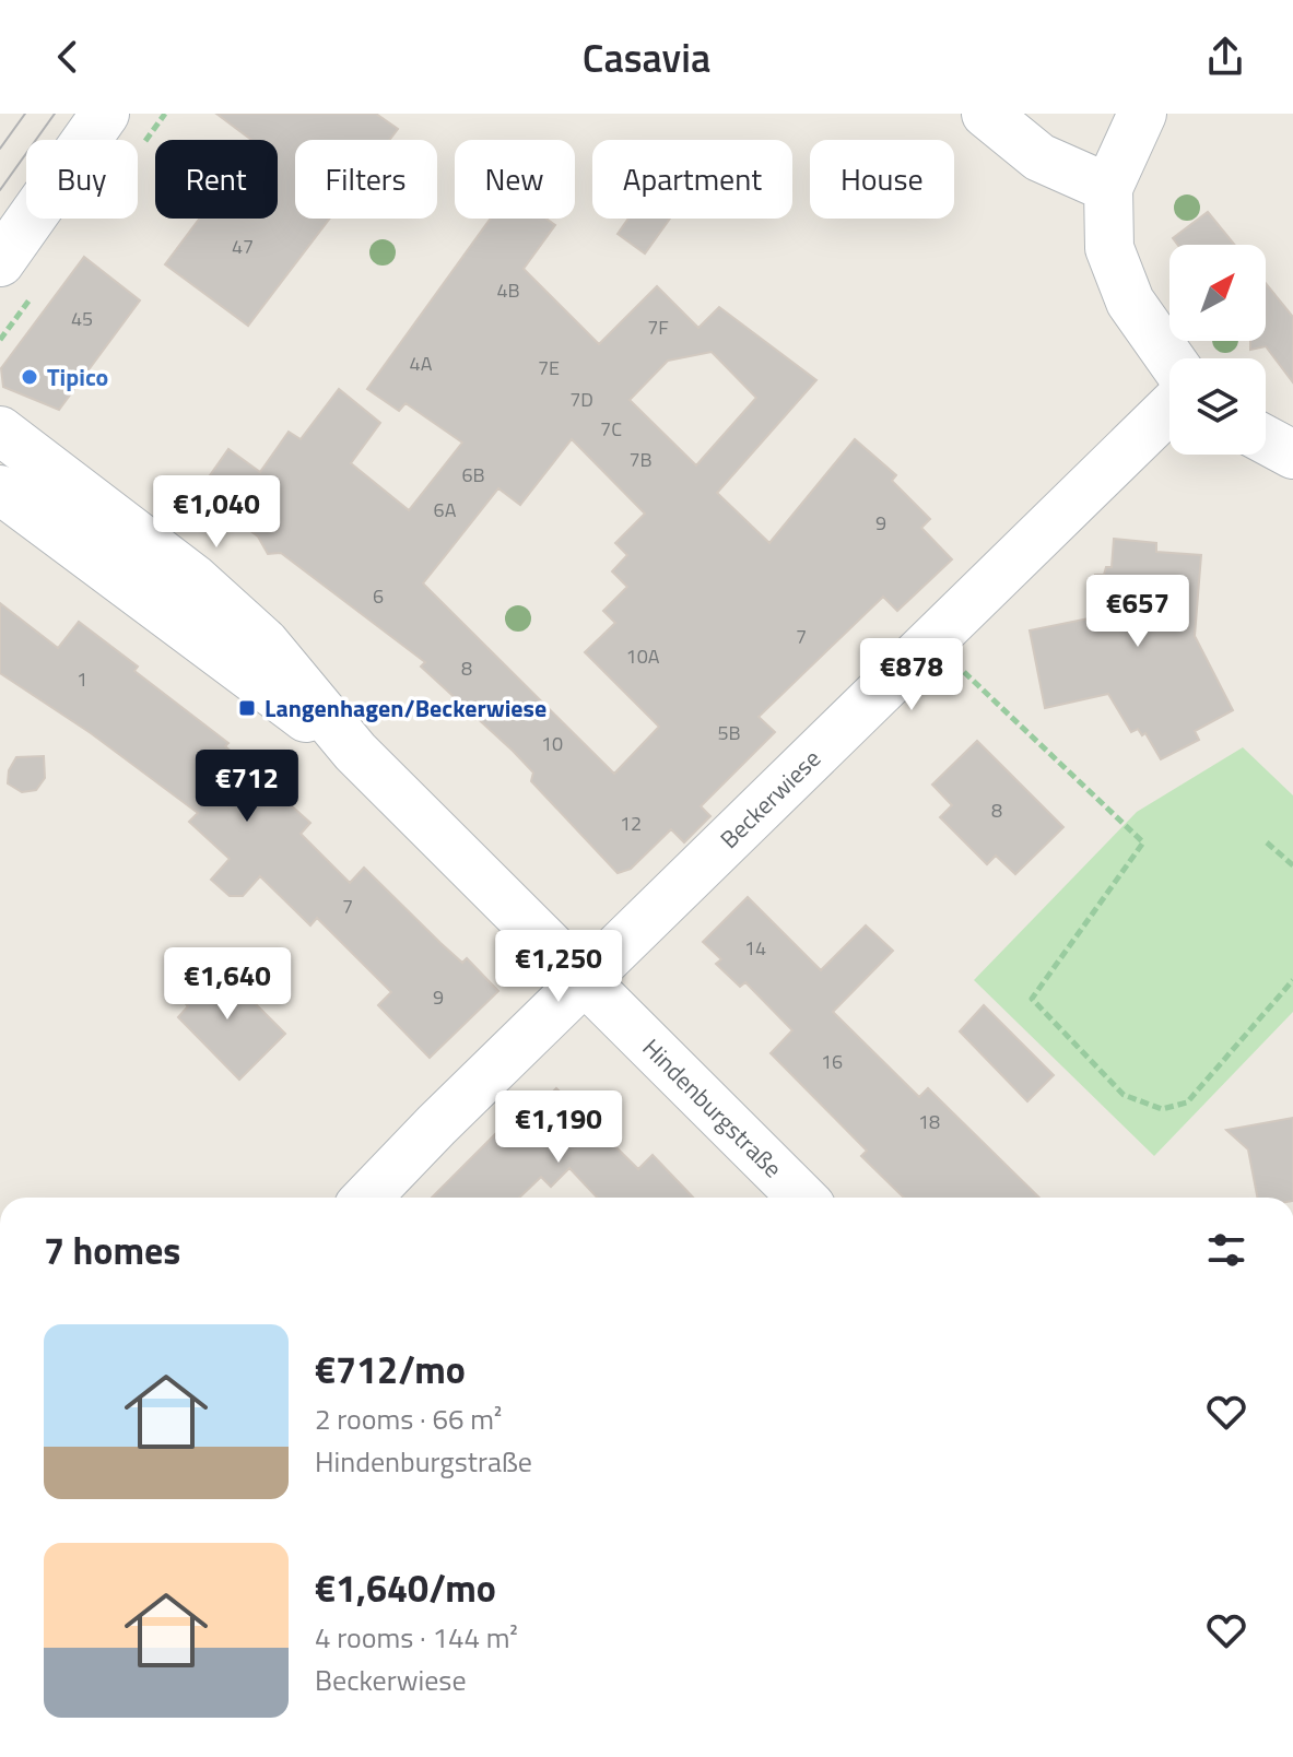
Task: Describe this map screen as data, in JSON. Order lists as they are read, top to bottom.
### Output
{
  "streets": {
    "street": ["Beckerwiese", "Hindenburgstraße"]
  },
  "crossings": [
    ["Beckerwiese", "Hindenburgstraße"]
  ],
  "places": {
    "other": ["Tipico"],
    "transit": ["Langenhagen/Beckerwiese"]
  },
  "house_numbers": [
    "47",
    "4B",
    "45",
    "7F",
    "4A",
    "7E",
    "7D",
    "7C",
    "7B",
    "6B",
    "6A",
    "9",
    "6",
    "7",
    "10A",
    "8",
    "1",
    "5B",
    "10",
    "8",
    "12",
    "7",
    "14",
    "9",
    "16",
    "18"
  ],
  "north": "top right",
  "page": {
    "header": "Casavia",
    "chip": [
      "Buy",
      "Rent",
      "Filters",
      "New",
      "Apartment",
      "House"
    ],
    "price": [
      "€1,040",
      "€657",
      "€878",
      "€712",
      "€1,250",
      "€1,640",
      "€1,190"
    ],
    "heading": "7 homes",
    "list": [
      {
        "name": "€712/mo",
        "note": "2 rooms · 66 m² · Hindenburgstraße"
      },
      {
        "name": "€1,640/mo",
        "note": "4 rooms · 144 m² · Beckerwiese"
      }
    ]
  }
}
